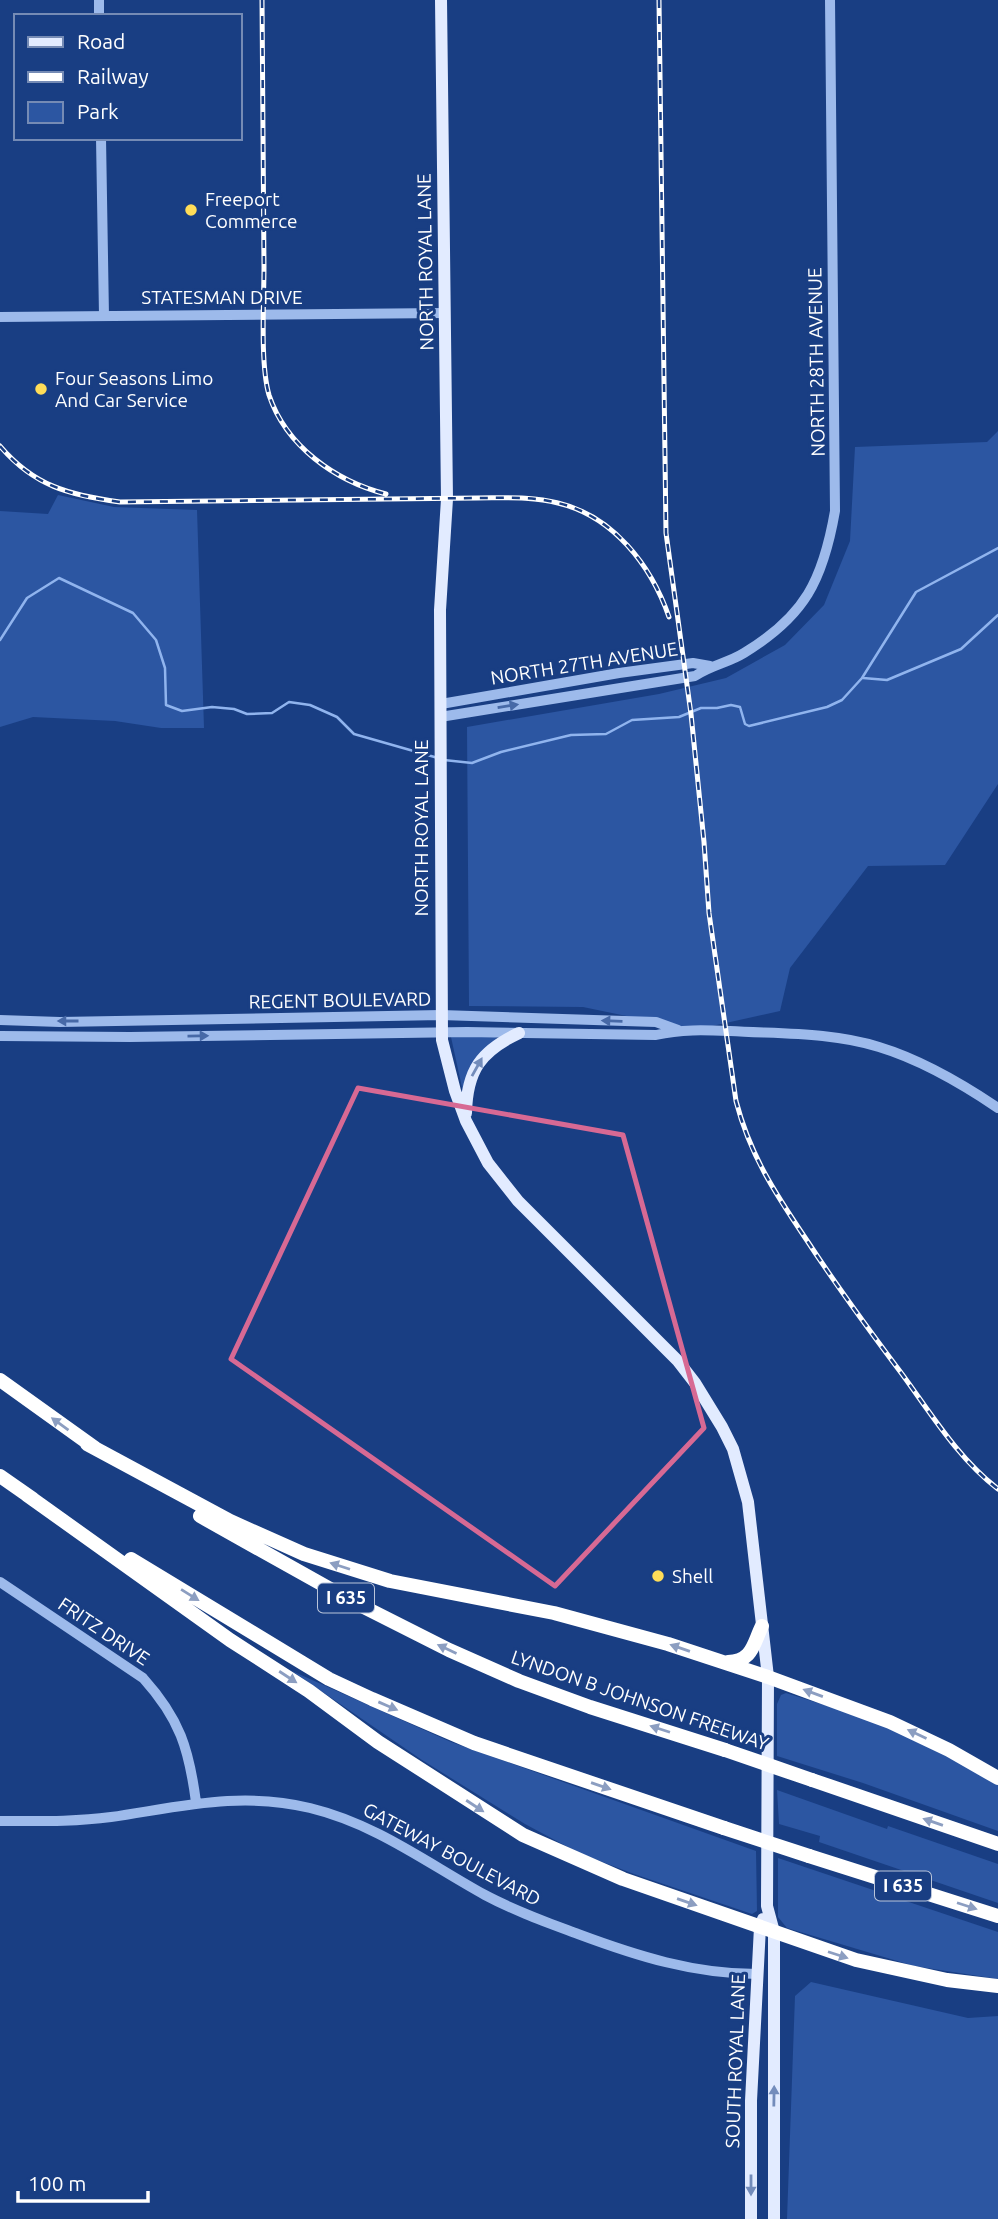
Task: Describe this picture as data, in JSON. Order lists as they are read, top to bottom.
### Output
{
  "streets": {
    "highway": ["I 635", "LYNDON B JOHNSON FREEWAY"],
    "main road": ["NORTH ROYAL LANE", "SOUTH ROYAL LANE"],
    "street": [
      "STATESMAN DRIVE",
      "NORTH 28TH AVENUE",
      "NORTH 27TH AVENUE",
      "REGENT BOULEVARD",
      "FRITZ DRIVE",
      "GATEWAY BOULEVARD"
    ]
  },
  "crossings": [
    ["NORTH ROYAL LANE", "STATESMAN DRIVE"],
    ["NORTH ROYAL LANE", "NORTH 27TH AVENUE"],
    ["NORTH ROYAL LANE", "REGENT BOULEVARD"],
    ["NORTH ROYAL LANE", "SOUTH ROYAL LANE"],
    ["NORTH 28TH AVENUE", "NORTH 27TH AVENUE"],
    ["FRITZ DRIVE", "GATEWAY BOULEVARD"],
    ["GATEWAY BOULEVARD", "SOUTH ROYAL LANE"]
  ],
  "places": ["Freeport Commerce", "Four Seasons Limo And Car Service", "Shell"],
  "legend": ["Road", "Railway", "Park"],
  "scale_bar": "100 m"
}
